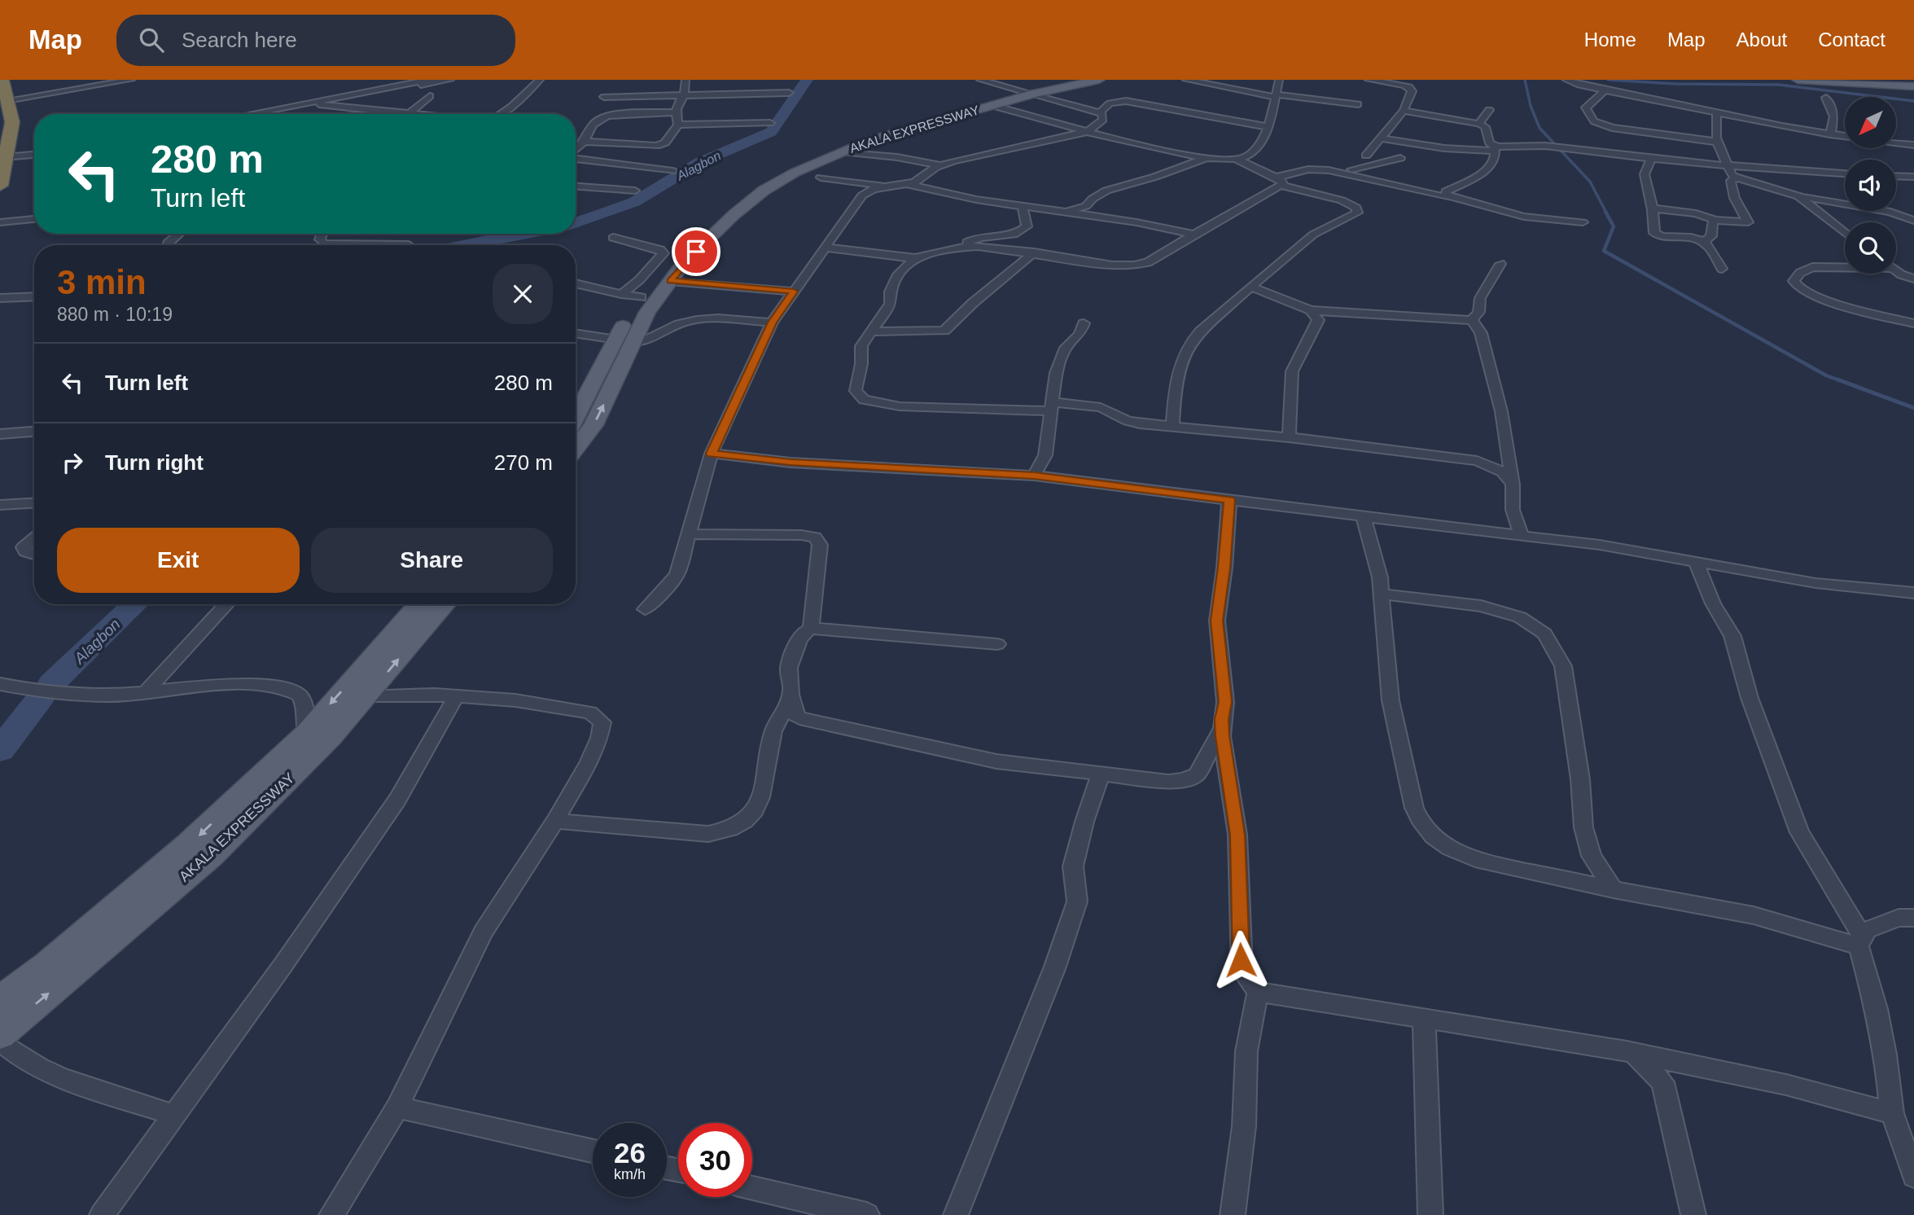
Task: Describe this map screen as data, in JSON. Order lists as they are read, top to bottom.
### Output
{
  "streets": {
    "main road": ["AKALA EXPRESSWAY"]
  },
  "water": ["Alagbon"],
  "north": "bottom left",
  "page": {
    "header": "Map",
    "search": "Search here",
    "nav": [
      "Home",
      "Map",
      "About",
      "Contact"
    ],
    "turn": ["280 m", "Turn left"],
    "heading": ["3 min", "880 m · 10:19"],
    "list": [
      {
        "name": "Turn left",
        "value": "280 m"
      },
      {
        "name": "Turn right",
        "value": "270 m"
      }
    ],
    "buttons": ["Exit", "Share"],
    "speed": "26 km/h",
    "limit": "30"
  }
}
